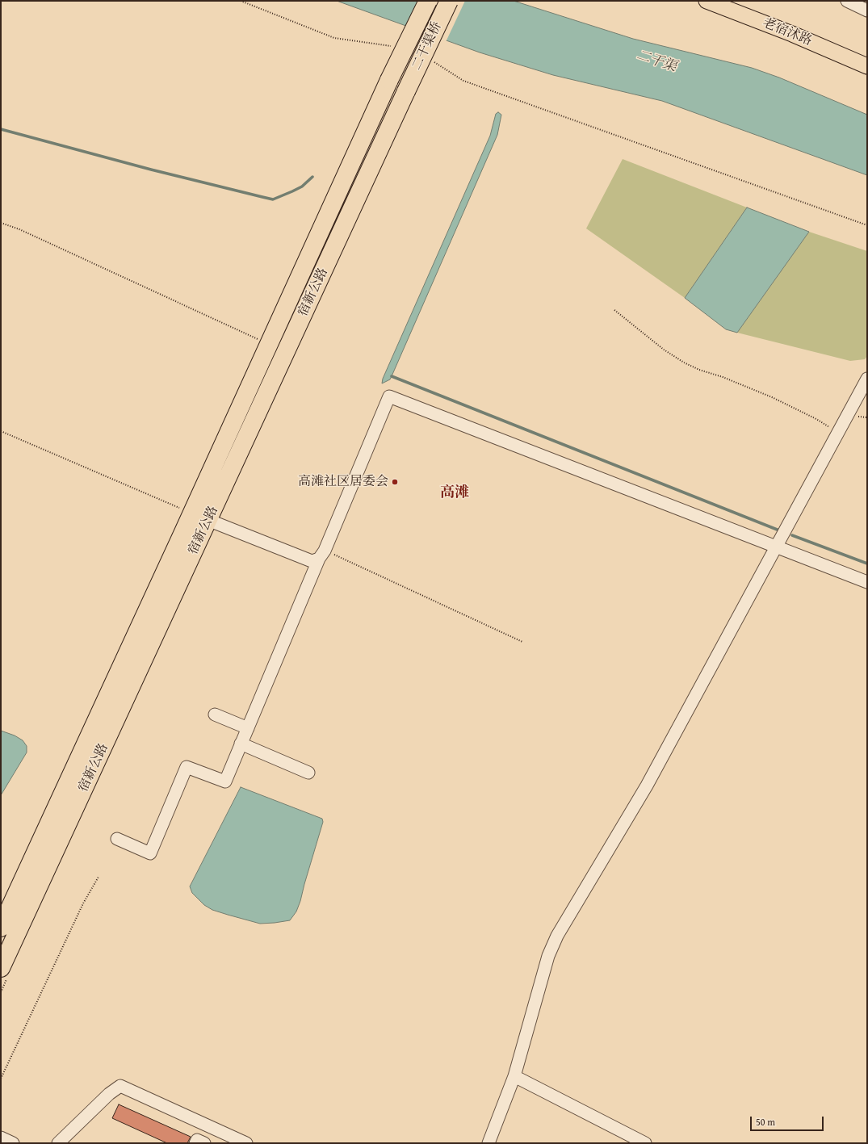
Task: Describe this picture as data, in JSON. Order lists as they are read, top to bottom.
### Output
{
  "streets": {
    "highway": ["二干渠桥", "宿新公路"],
    "main road": ["老宿沭路"]
  },
  "crossings": [
    ["二干渠桥", "宿新公路"]
  ],
  "districts": ["高滩"],
  "water": ["二干渠"],
  "places": ["高滩社区居委会"],
  "scale_bar": "50 m"
}
